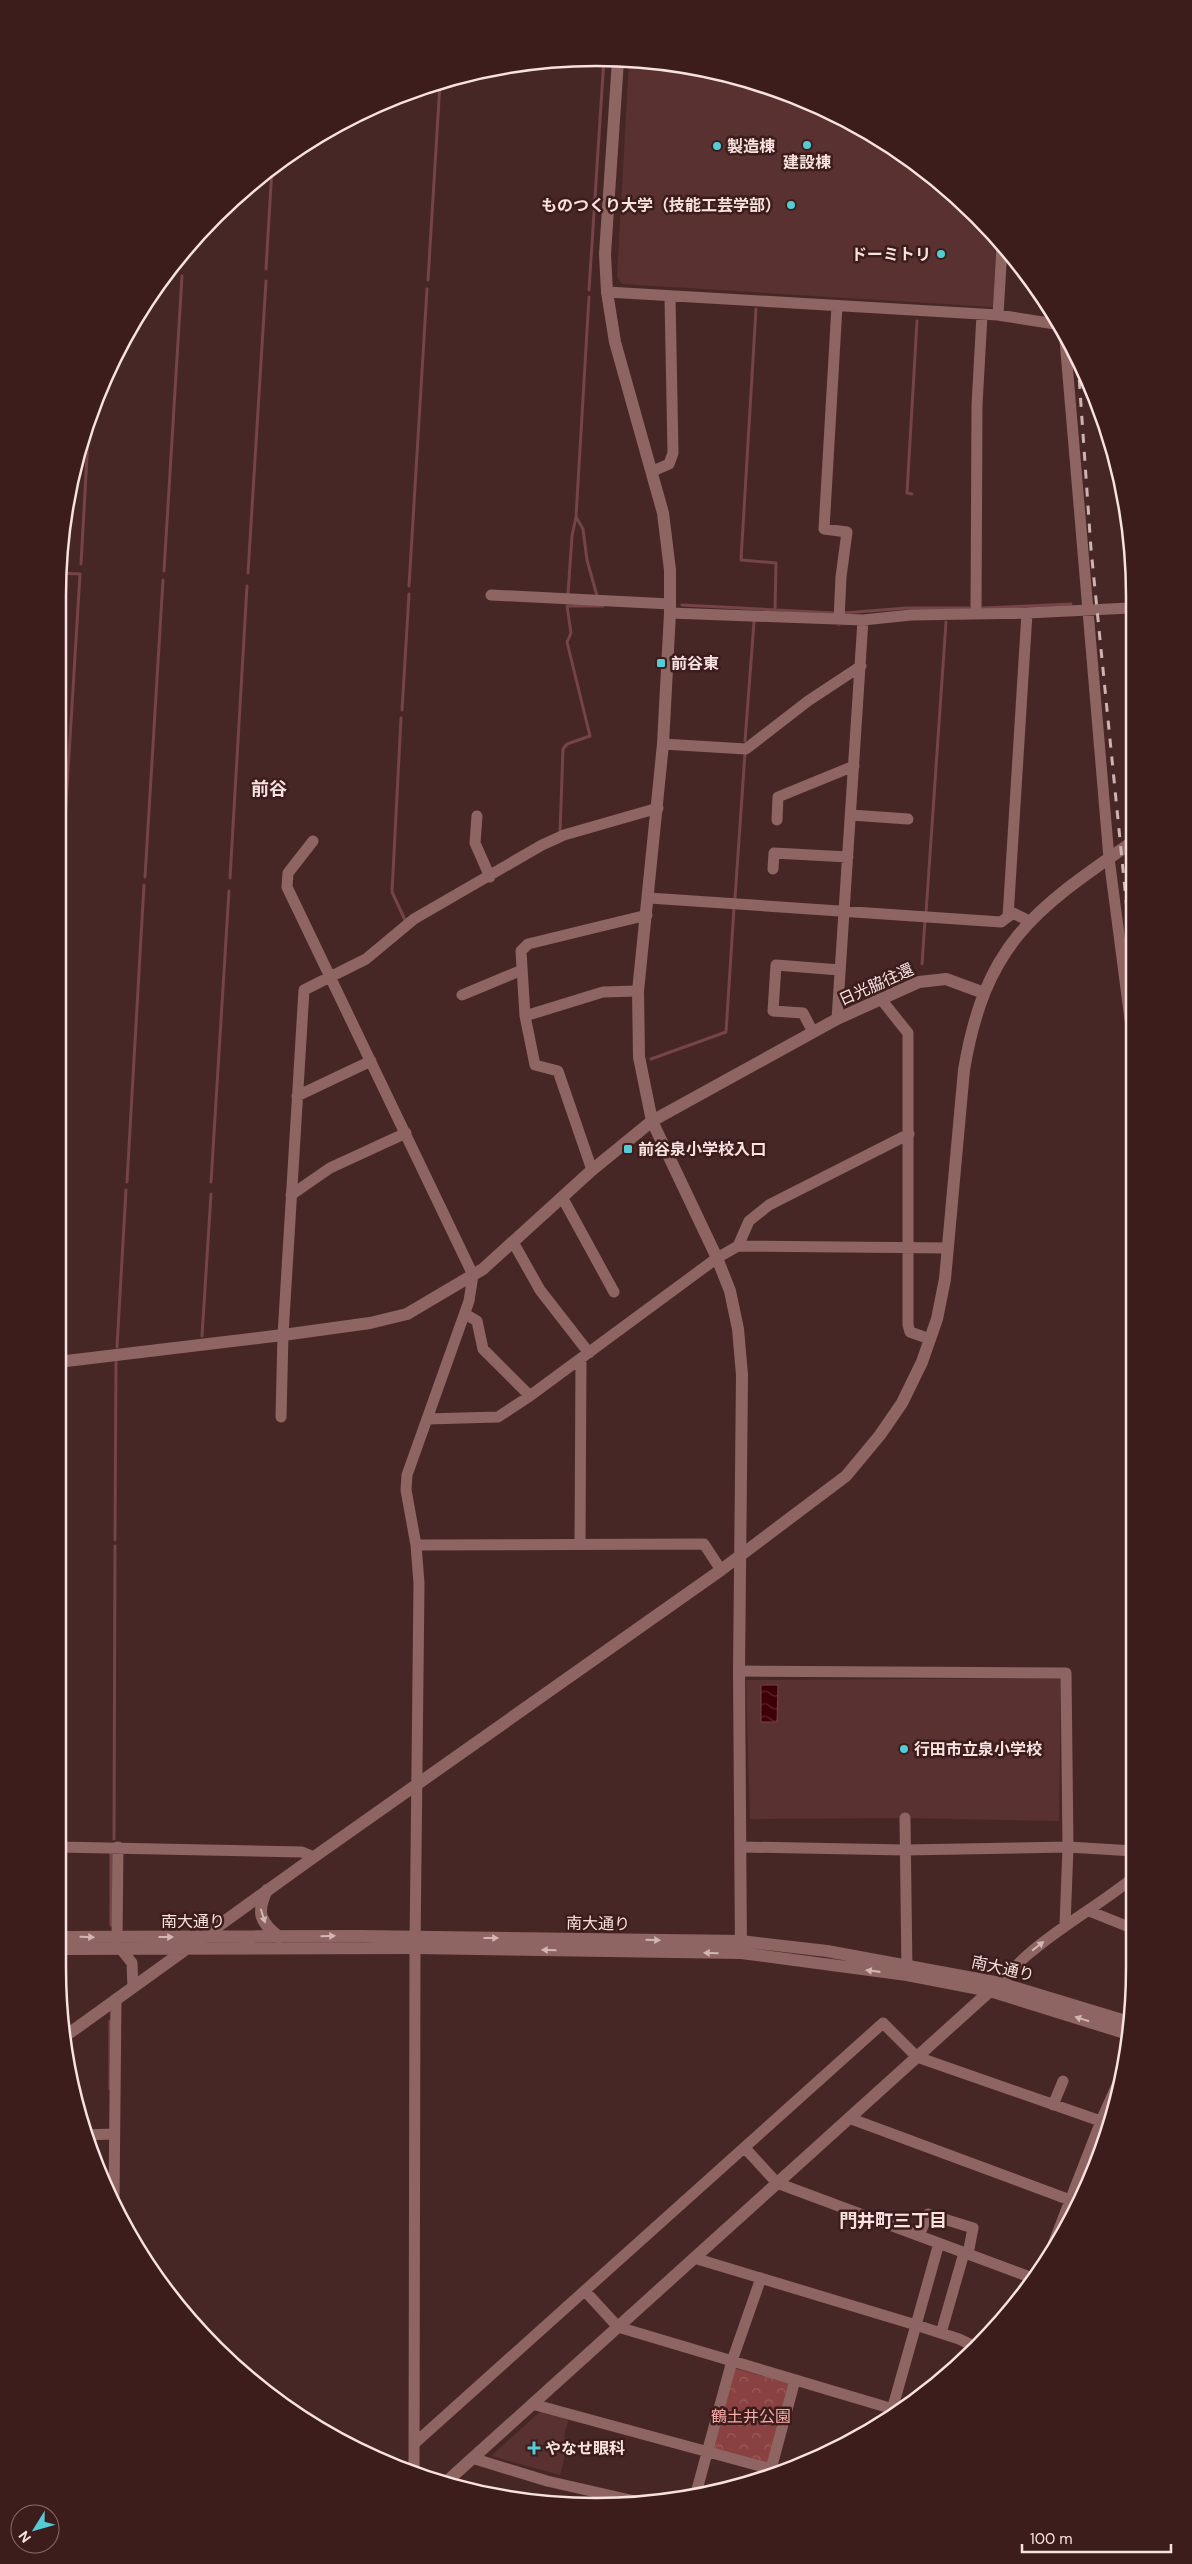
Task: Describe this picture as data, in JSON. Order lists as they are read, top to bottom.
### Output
{
  "streets": {
    "street": ["日光脇往還", "南大通り"]
  },
  "districts": ["前谷", "門井町三丁目"],
  "parks": ["鶴土井公園"],
  "places": {
    "other": [
      "建設棟",
      "製造棟",
      "ものつくり大学（技能工芸学部）",
      "ドーミトリ",
      "行田市立泉小学校"
    ],
    "transit": ["前谷東", "前谷泉小学校入口"],
    "health": ["やなせ眼科"]
  },
  "scale_bar": "100 m",
  "north": "bottom left"
}
